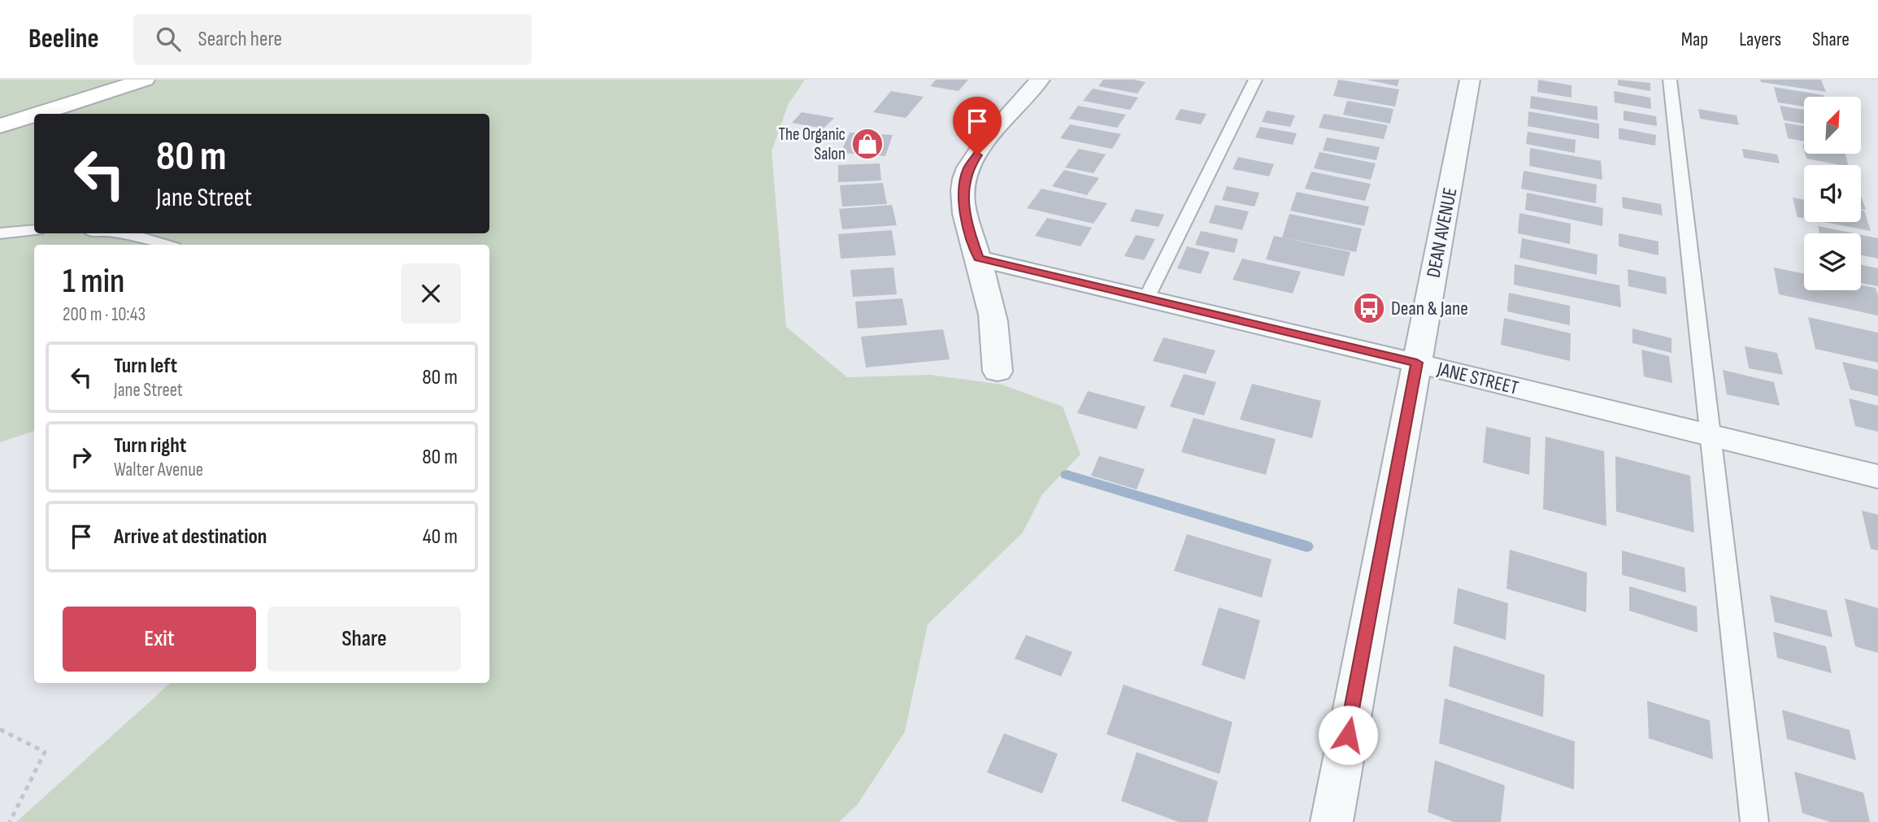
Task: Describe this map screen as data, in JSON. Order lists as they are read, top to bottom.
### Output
{
  "streets": {
    "street": ["DEAN AVENUE", "JANE STREET"]
  },
  "crossings": [
    ["DEAN AVENUE", "JANE STREET"]
  ],
  "places": {
    "shop": ["The Organic Salon"],
    "bus stop": ["Dean & Jane"]
  },
  "north": "top right",
  "page": {
    "header": "Beeline",
    "search": "Search here",
    "nav": ["Map", "Layers", "Share"],
    "turn": ["80 m", "Jane Street"],
    "heading": ["1 min", "200 m · 10:43"],
    "list": [
      {
        "name": "Turn left",
        "note": "Jane Street",
        "value": "80 m"
      },
      {
        "name": "Turn right",
        "note": "Walter Avenue",
        "value": "80 m"
      },
      {
        "name": "Arrive at destination",
        "value": "40 m"
      }
    ],
    "buttons": ["Exit", "Share"]
  }
}
